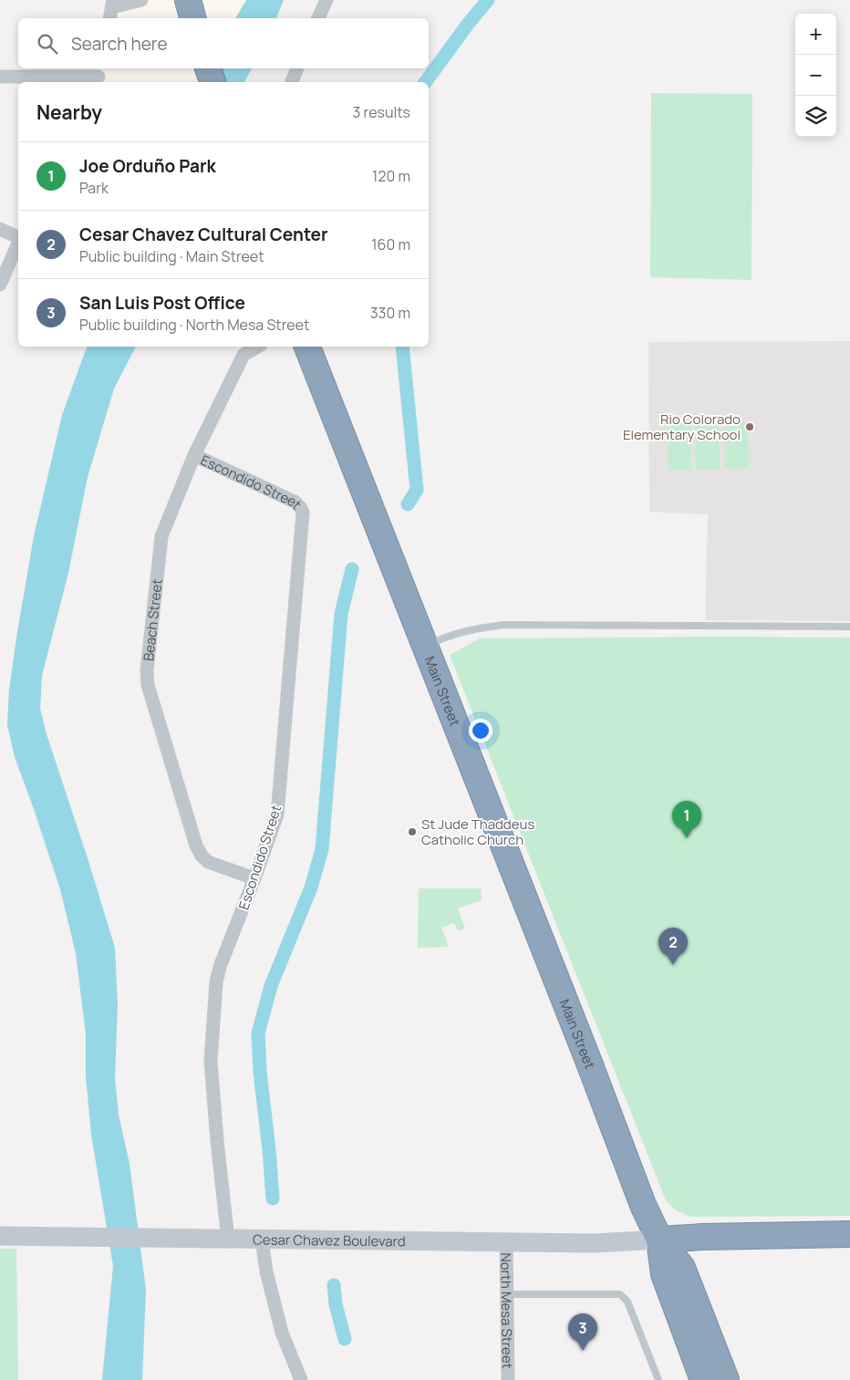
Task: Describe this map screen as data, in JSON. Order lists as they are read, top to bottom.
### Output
{
  "streets": {
    "highway": ["Main Street"],
    "street": [
      "Escondido Street",
      "Beach Street",
      "Cesar Chavez Boulevard",
      "North Mesa Street"
    ]
  },
  "crossings": [
    ["Escondido Street", "Beach Street"],
    ["Escondido Street", "Cesar Chavez Boulevard"],
    ["Main Street", "Cesar Chavez Boulevard"],
    ["Cesar Chavez Boulevard", "North Mesa Street"]
  ],
  "places": ["Rio Colorado Elementary School", "St Jude Thaddeus Catholic Church"],
  "page": {
    "map_buttons": ["+", "−"],
    "search": "Search here",
    "heading": ["Nearby", "3 results"],
    "list": [
      {
        "mark": "1",
        "name": "Joe Orduño Park",
        "note": "Park",
        "value": "120 m"
      },
      {
        "mark": "2",
        "name": "Cesar Chavez Cultural Center",
        "note": "Public building · Main Street",
        "value": "160 m"
      },
      {
        "mark": "3",
        "name": "San Luis Post Office",
        "note": "Public building · North Mesa Street",
        "value": "330 m"
      }
    ],
    "pins": ["1", "2", "3"]
  }
}
